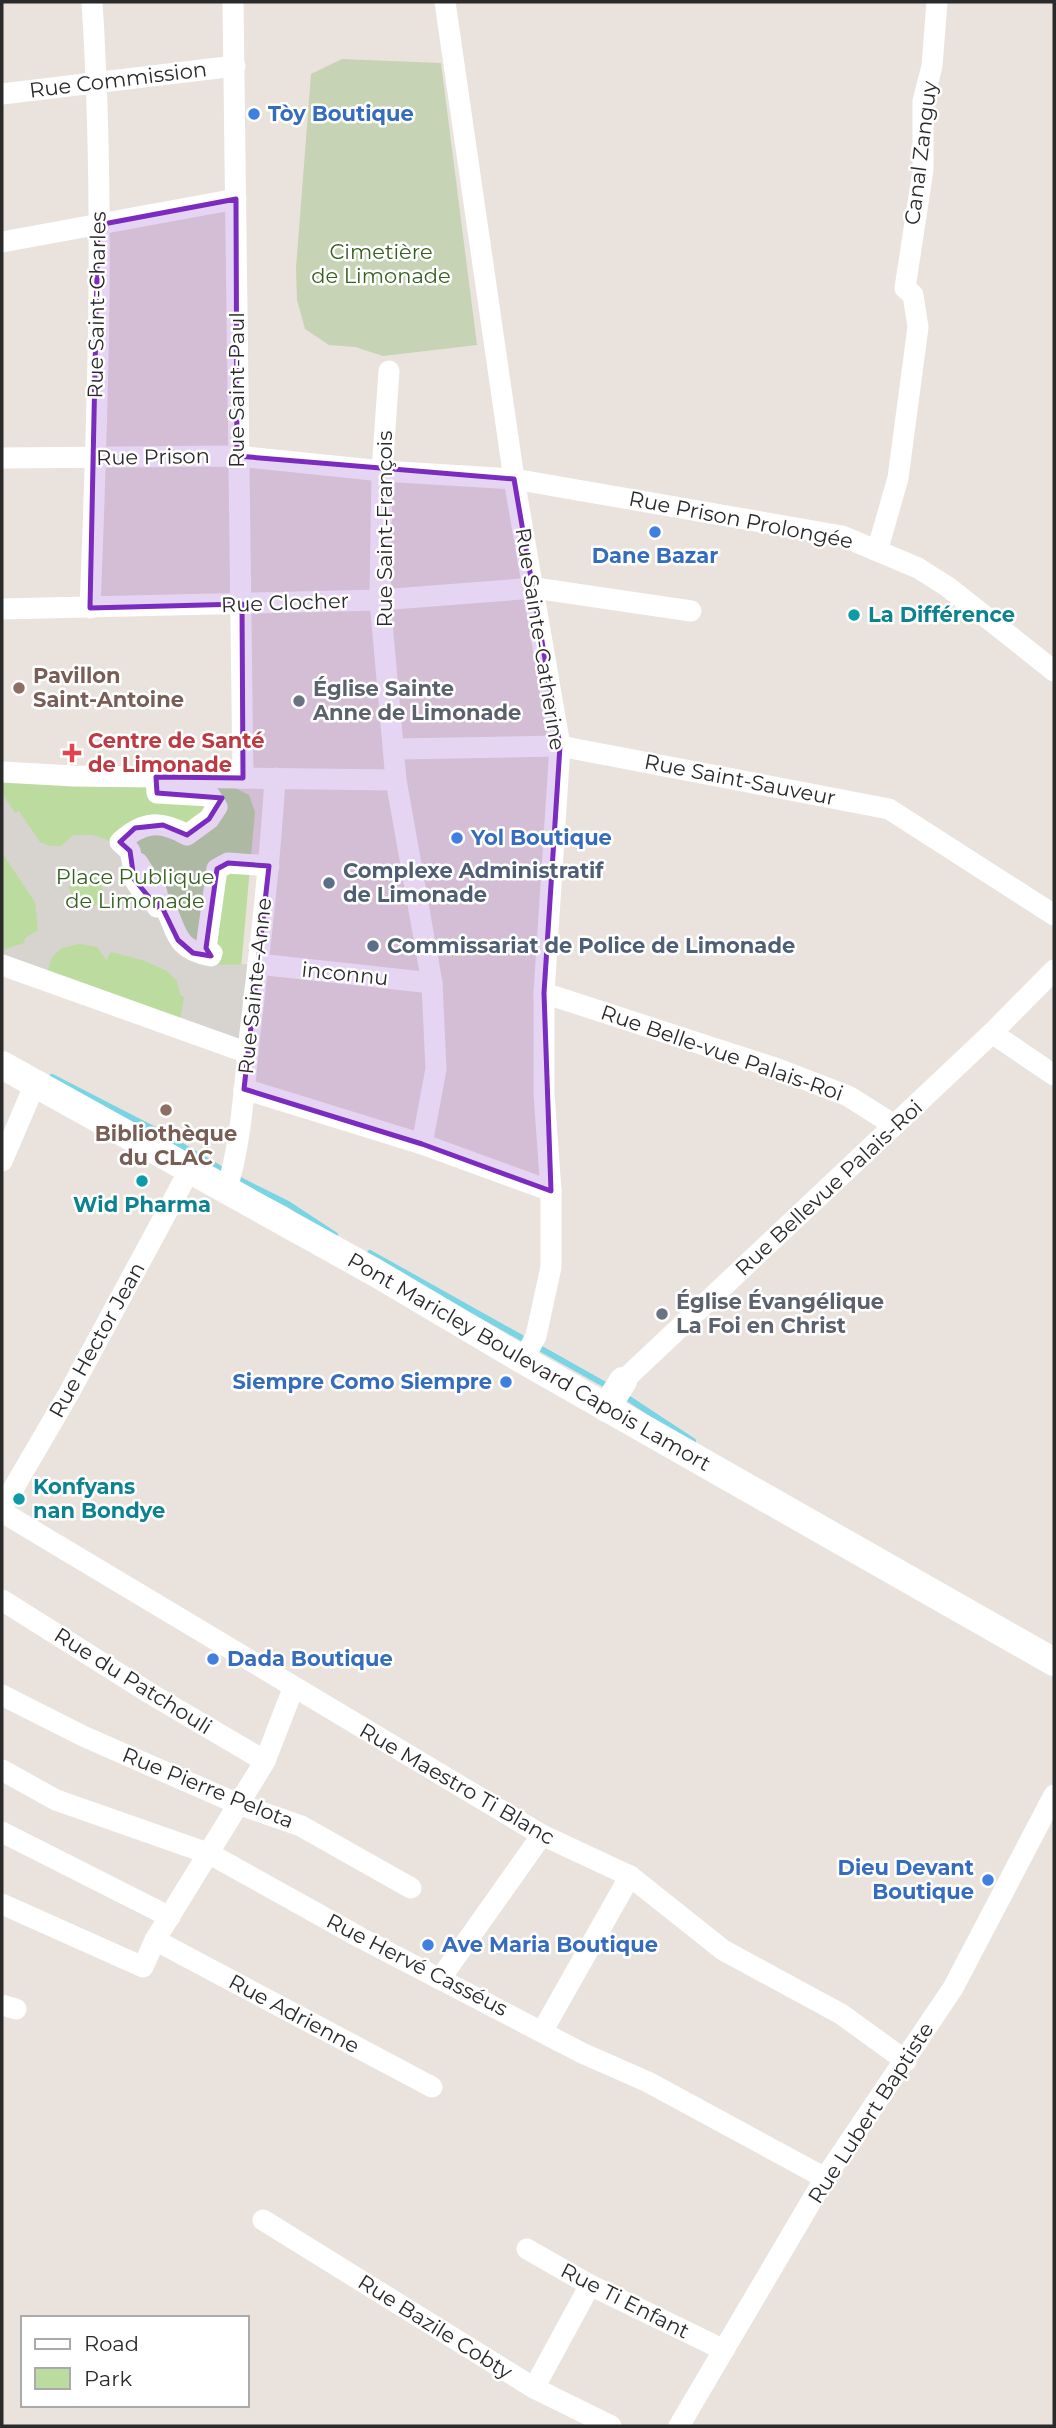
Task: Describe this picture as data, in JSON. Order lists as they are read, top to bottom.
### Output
{
  "streets": {
    "street": [
      "Rue Commission",
      "Canal Zanguy",
      "Rue Saint-Charles",
      "Rue Saint-Paul",
      "Rue Prison",
      "Rue Prison Prolongée",
      "Rue Saint-François",
      "Rue Clocher",
      "Rue Sainte-Catherine",
      "Rue Saint-Sauveur",
      "inconnu",
      "Rue Sainte-Anne",
      "Rue Belle-vue Palais-Roi",
      "Rue Bellevue Palais-Roi",
      "Rue Hector Jean",
      "Pont Maricley Boulevard Capois Lamort",
      "Rue du Patchouli",
      "Rue Maestro Ti Blanc",
      "Rue Pierre Pelota",
      "Rue Hervé Casséus",
      "Rue Adrienne",
      "Rue Lubert Baptiste",
      "Rue Ti Enfant",
      "Rue Bazile Cobty"
    ]
  },
  "crossings": [
    ["Rue Commission", "Rue Saint-Charles"],
    ["Rue Commission", "Rue Saint-Paul"],
    ["Canal Zanguy", "Rue Prison Prolongée"],
    ["Rue Saint-Charles", "Rue Prison"],
    ["Rue Saint-Charles", "Rue Clocher"],
    ["Rue Saint-Paul", "Rue Prison"],
    ["Rue Saint-Paul", "Rue Clocher"],
    ["Rue Prison", "Rue Prison Prolongée"],
    ["Rue Prison", "Rue Saint-François"],
    ["Rue Prison", "Rue Sainte-Catherine"],
    ["Rue Prison Prolongée", "Rue Sainte-Catherine"],
    ["Rue Saint-François", "Rue Clocher"],
    ["Rue Saint-François", "Rue Saint-Sauveur"],
    ["Rue Saint-François", "inconnu"],
    ["Rue Clocher", "Rue Sainte-Catherine"],
    ["Rue Sainte-Catherine", "Rue Saint-Sauveur"],
    ["Rue Sainte-Catherine", "Rue Belle-vue Palais-Roi"],
    ["Rue Sainte-Catherine", "Pont Maricley Boulevard Capois Lamort"],
    ["inconnu", "Rue Sainte-Anne"],
    ["Rue Sainte-Anne", "Pont Maricley Boulevard Capois Lamort"],
    ["Rue Belle-vue Palais-Roi", "Rue Bellevue Palais-Roi"],
    ["Rue Bellevue Palais-Roi", "Pont Maricley Boulevard Capois Lamort"],
    ["Rue Hector Jean", "Pont Maricley Boulevard Capois Lamort"],
    ["Rue Hector Jean", "Rue Maestro Ti Blanc"],
    ["Rue Maestro Ti Blanc", "Rue Lubert Baptiste"],
    ["Rue Hervé Casséus", "Rue Lubert Baptiste"],
    ["Rue Lubert Baptiste", "Rue Ti Enfant"]
  ],
  "parks": ["Cimetière de Limonade", "Place Publique de Limonade"],
  "places": {
    "other": [
      "Tòy Boutique",
      "Dane Bazar",
      "La Différence",
      "Pavillon Saint-Antoine",
      "Église Sainte Anne de Limonade",
      "Yol Boutique",
      "Complexe Administratif de Limonade",
      "Commissariat de Police de Limonade",
      "Bibliothèque du CLAC",
      "Wid Pharma",
      "Église Évangélique La Foi en Christ",
      "Siempre Como Siempre",
      "Konfyans nan Bondye",
      "Dada Boutique",
      "Dieu Devant Boutique",
      "Ave Maria Boutique"
    ],
    "health": ["Centre de Santé de Limonade"]
  },
  "legend": ["Road", "Park"]
}
